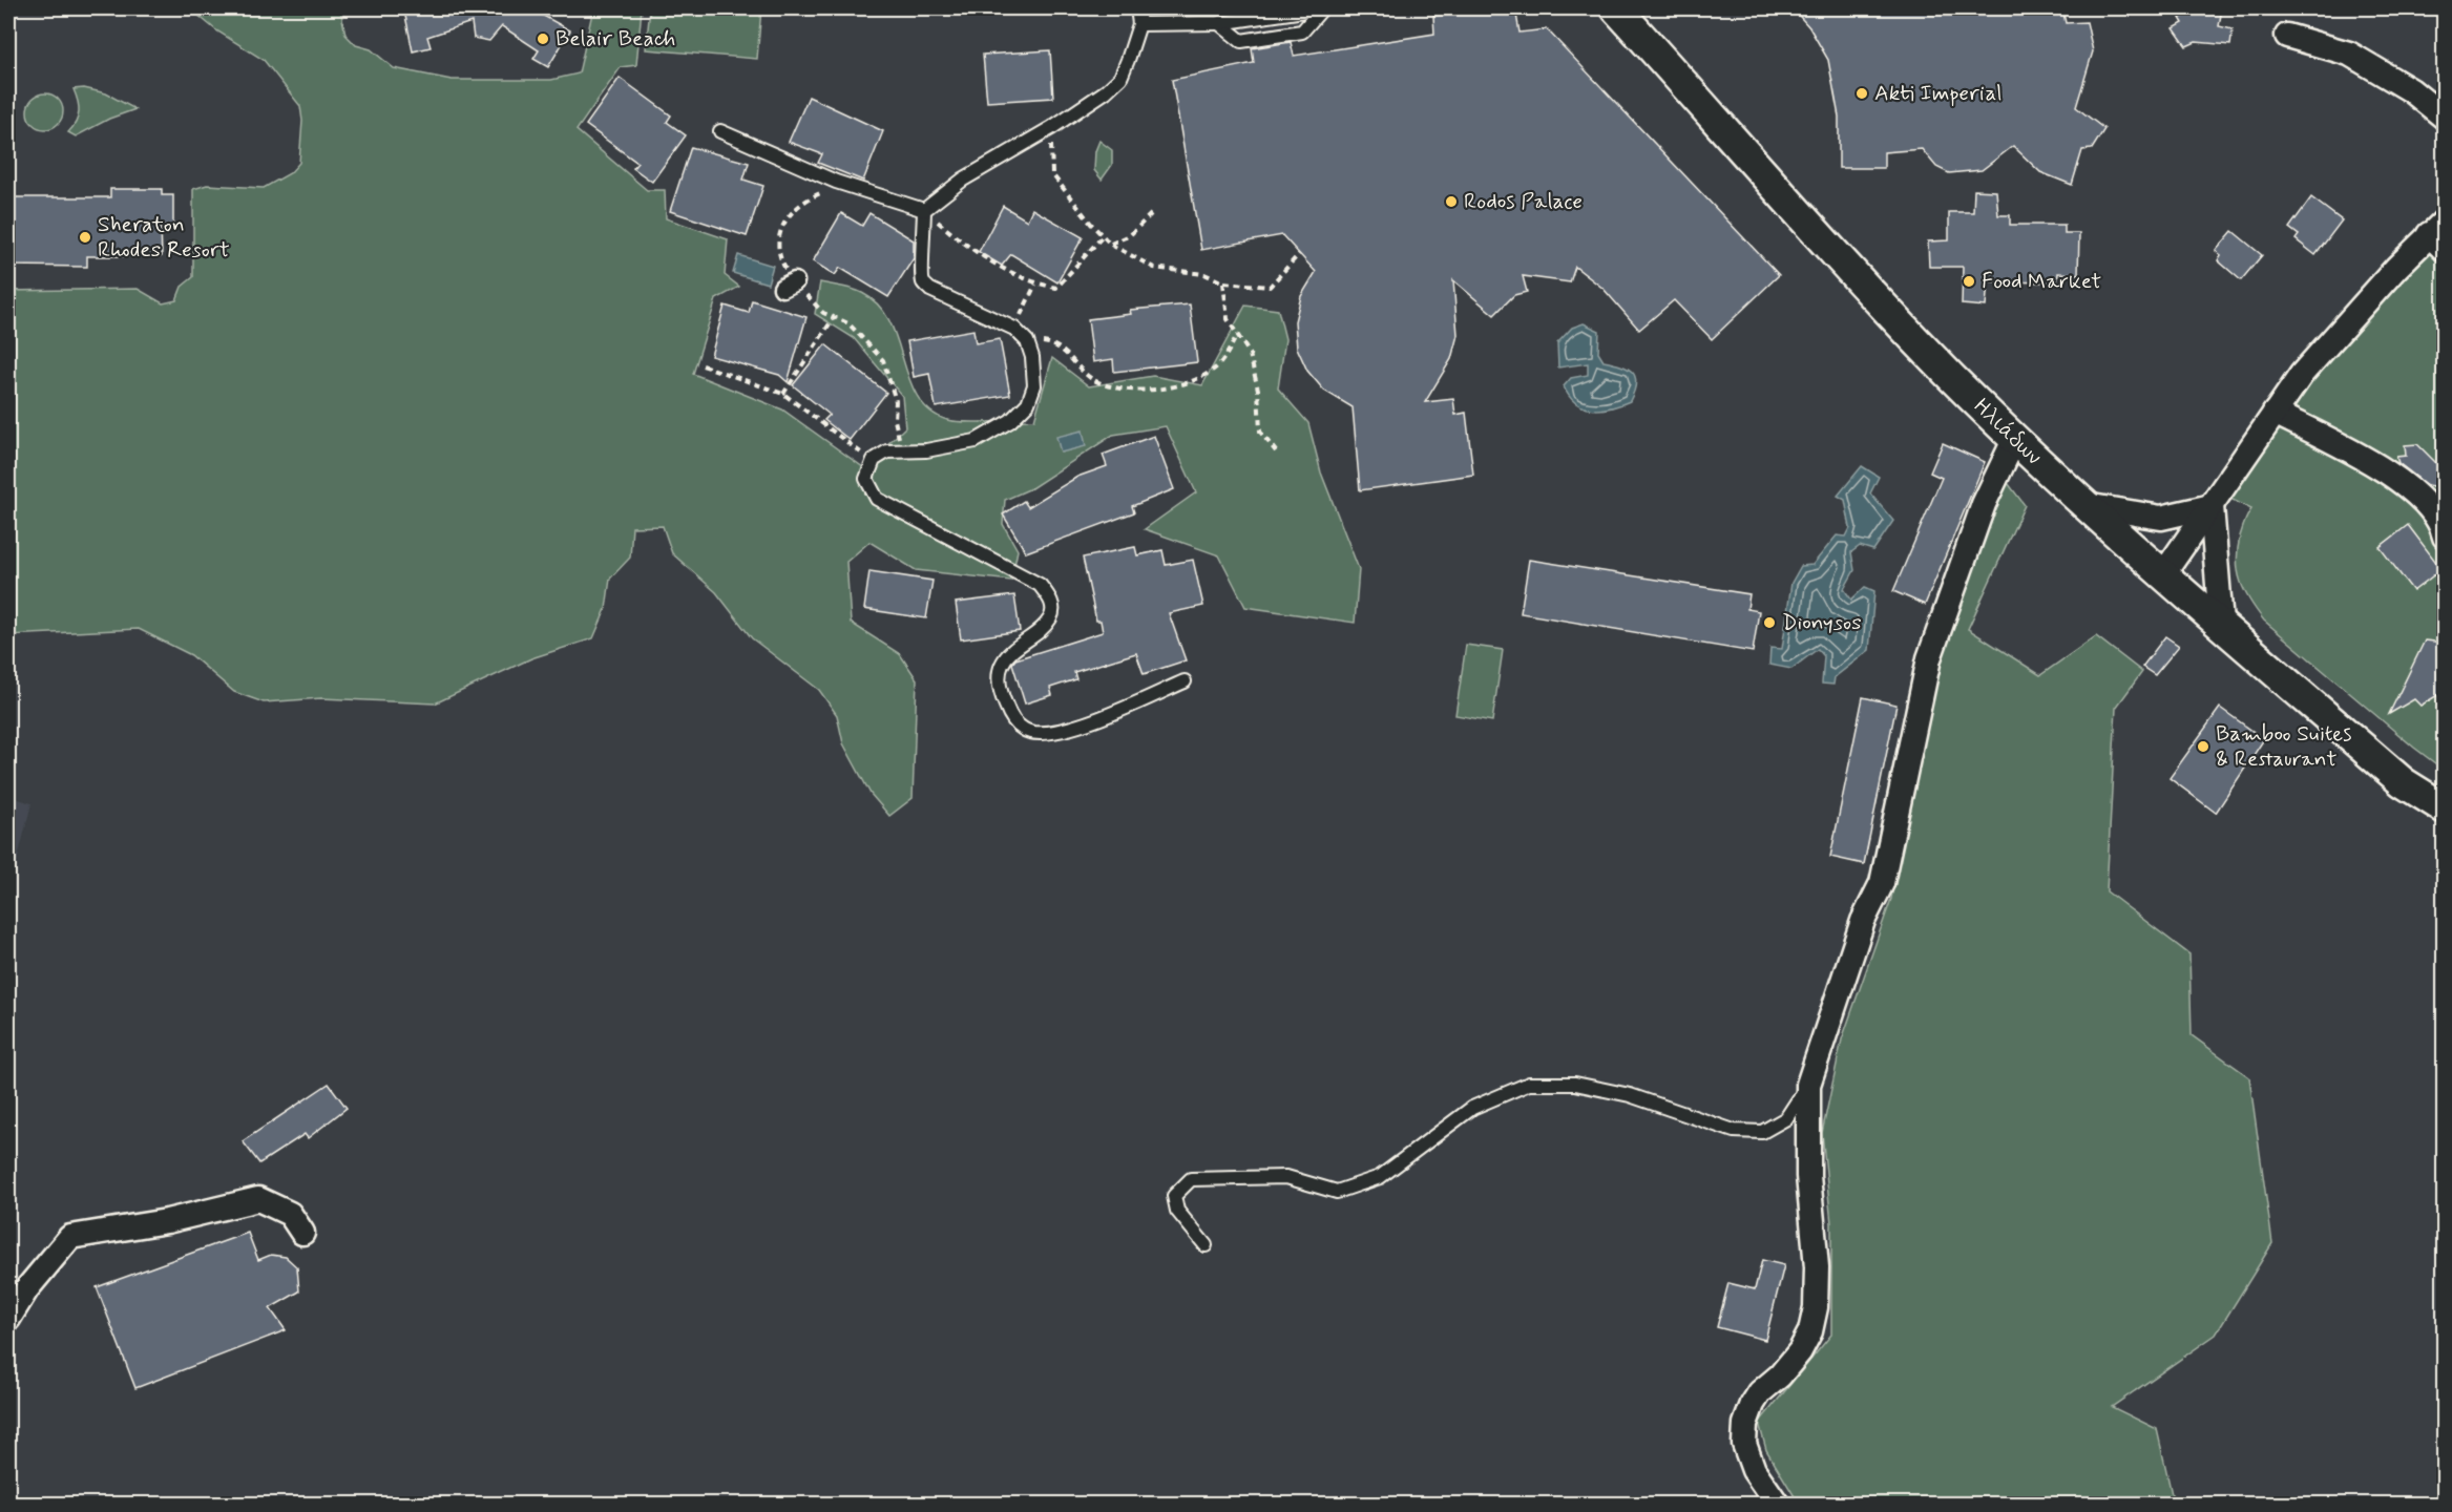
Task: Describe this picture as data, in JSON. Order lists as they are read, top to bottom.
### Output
{
  "streets": {
    "street": ["Ηλιάδων"]
  },
  "places": [
    "Belair Beach",
    "Akti Imperial",
    "Rodos Palace",
    "Sheraton Rhodes Resort",
    "Food Market",
    "Dionysos",
    "Bamboo Suites & Restaurant"
  ]
}
